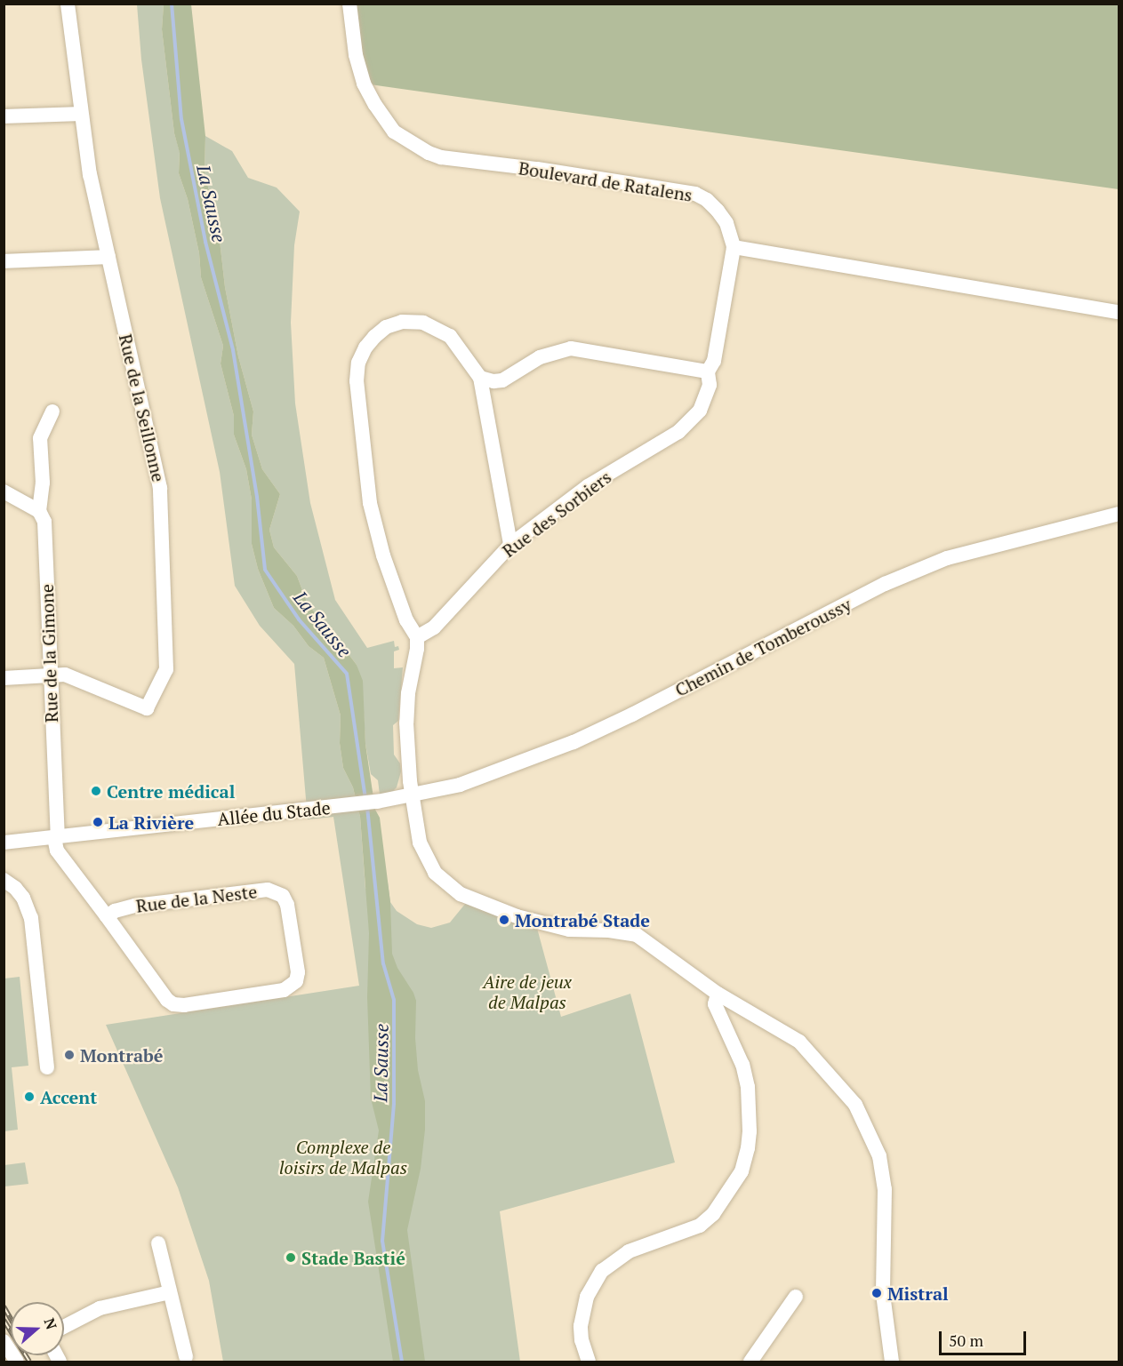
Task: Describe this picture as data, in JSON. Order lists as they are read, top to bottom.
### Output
{
  "streets": {
    "street": [
      "Boulevard de Ratalens",
      "Rue de la Seillonne",
      "Rue des Sorbiers",
      "Chemin de Tomberoussy",
      "Rue de la Gimone",
      "Allée du Stade",
      "Rue de la Neste"
    ]
  },
  "crossings": [
    ["Boulevard de Ratalens", "Rue des Sorbiers"],
    ["Rue de la Seillonne", "Rue de la Gimone"],
    ["Chemin de Tomberoussy", "Allée du Stade"],
    ["Rue de la Gimone", "Allée du Stade"],
    ["Rue de la Gimone", "Rue de la Neste"],
    ["Allée du Stade", "Rue de la Neste"]
  ],
  "water": ["La Sausse"],
  "parks": ["Aire de jeux de Malpas", "Complexe de loisirs de Malpas"],
  "places": [
    "Centre médical",
    "La Rivière",
    "Montrabé Stade",
    "Montrabé",
    "Accent",
    "Stade Bastié",
    "Mistral"
  ],
  "scale_bar": "50 m",
  "north": "right"
}
